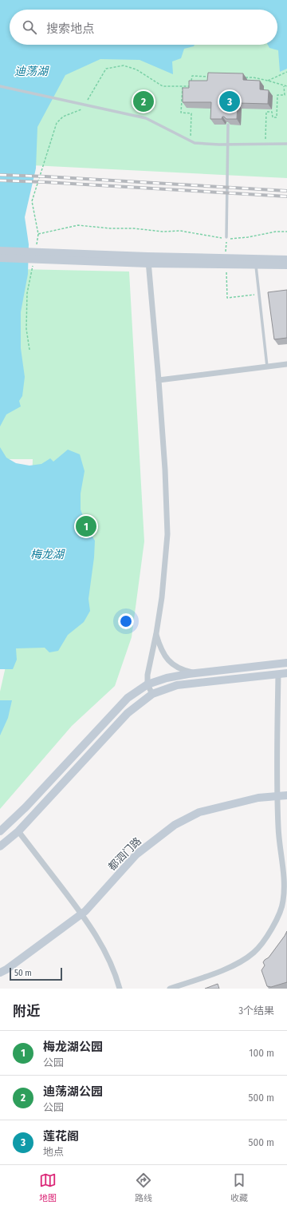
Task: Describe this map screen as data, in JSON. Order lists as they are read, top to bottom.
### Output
{
  "streets": {
    "street": ["都泗门路"]
  },
  "water": ["迪荡湖", "梅龙湖"],
  "scale_bar": "50 m",
  "page": {
    "search": "搜索地点",
    "pins": ["2", "3", "1"],
    "scale": "50 m",
    "heading": ["附近", "3个结果"],
    "list": [
      {
        "mark": "1",
        "name": "梅龙湖公园",
        "note": "公园",
        "value": "100 m"
      },
      {
        "mark": "2",
        "name": "迪荡湖公园",
        "note": "公园",
        "value": "500 m"
      },
      {
        "mark": "3",
        "name": "莲花阁",
        "note": "地点",
        "value": "500 m"
      }
    ],
    "nav": ["地图", "路线", "收藏"]
  }
}
